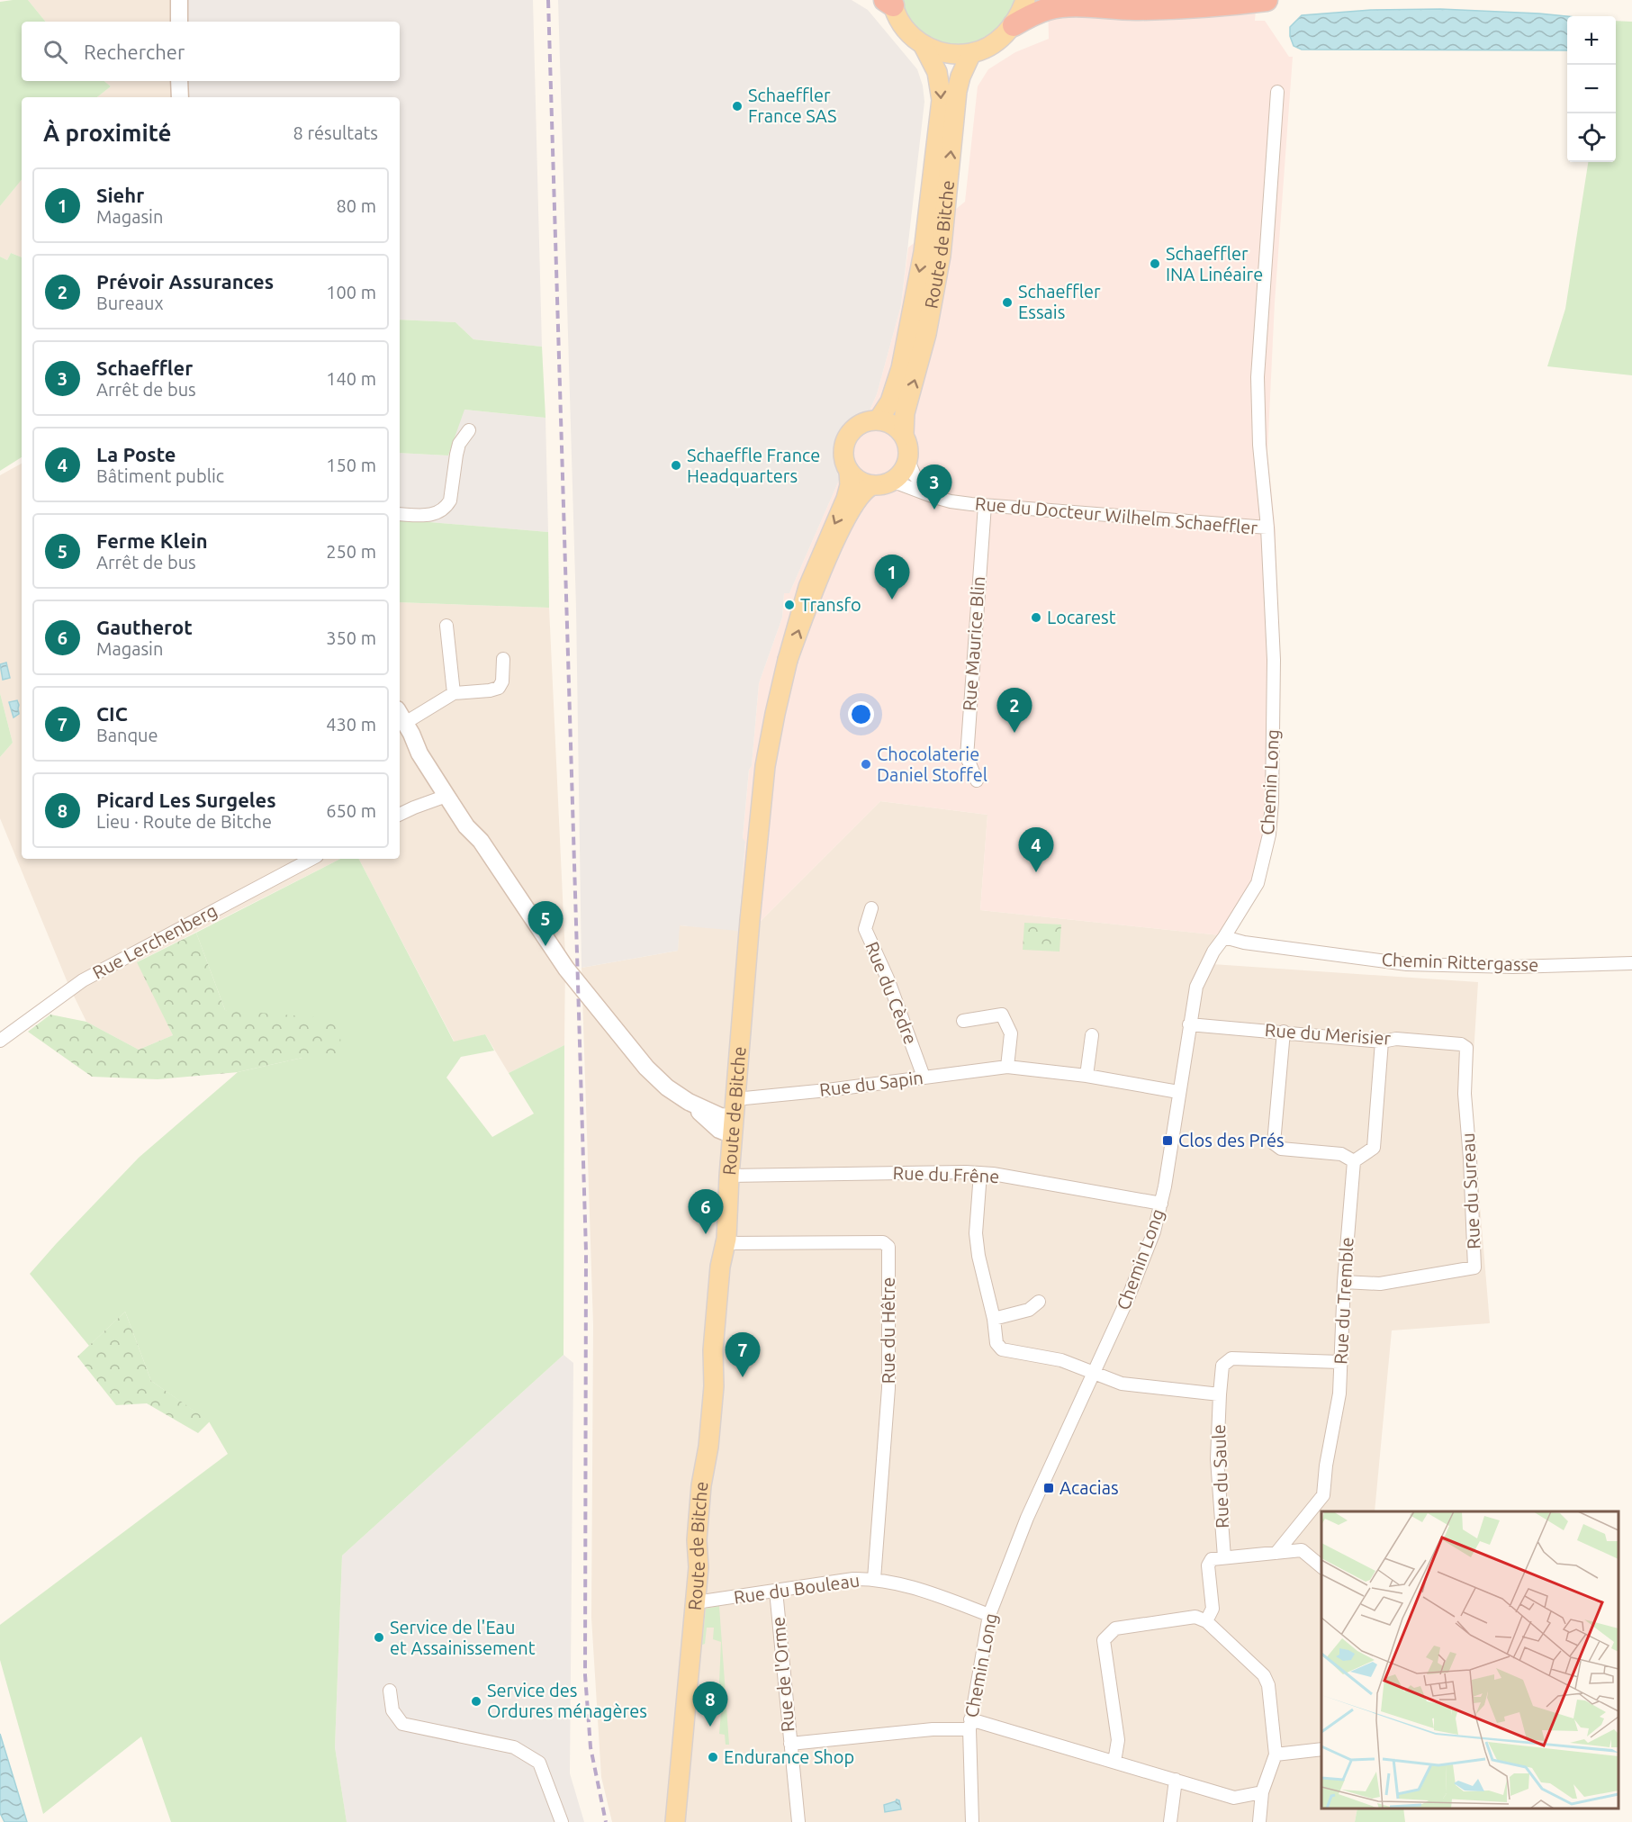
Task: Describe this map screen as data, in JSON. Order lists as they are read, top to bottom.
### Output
{
  "streets": {
    "main road": ["Route de Bitche"],
    "street": [
      "Rue du Docteur Wilhelm Schaeffler",
      "Rue Maurice Blin",
      "Chemin Long",
      "Rue Lerchenberg",
      "Chemin Rittergasse",
      "Rue du Cèdre",
      "Rue du Merisier",
      "Rue du Sapin",
      "Rue du Frêne",
      "Rue du Sureau",
      "Rue du Tremble",
      "Rue du Hêtre",
      "Rue du Saule",
      "Rue du Bouleau",
      "Rue de l'Orme"
    ]
  },
  "crossings": [
    ["Route de Bitche", "Rue du Docteur Wilhelm Schaeffler"],
    ["Route de Bitche", "Rue du Sapin"],
    ["Route de Bitche", "Rue du Frêne"],
    ["Route de Bitche", "Rue du Hêtre"],
    ["Route de Bitche", "Rue du Bouleau"],
    ["Rue du Docteur Wilhelm Schaeffler", "Rue Maurice Blin"],
    ["Rue du Docteur Wilhelm Schaeffler", "Chemin Long"],
    ["Chemin Long", "Chemin Rittergasse"],
    ["Chemin Long", "Rue du Merisier"],
    ["Chemin Long", "Rue du Sapin"],
    ["Chemin Long", "Rue du Frêne"],
    ["Chemin Long", "Rue du Bouleau"],
    ["Rue du Cèdre", "Rue du Sapin"],
    ["Rue du Merisier", "Rue du Sureau"],
    ["Rue du Sureau", "Rue du Tremble"],
    ["Rue du Tremble", "Rue du Saule"],
    ["Rue du Hêtre", "Rue du Bouleau"],
    ["Rue du Bouleau", "Rue de l'Orme"]
  ],
  "places": {
    "other": [
      "Schaeffler France SAS",
      "Schaeffler INA Linéaire",
      "Schaeffler Essais",
      "Schaeffle France Headquarters",
      "Transfo",
      "Locarest",
      "Chocolaterie Daniel Stoffel",
      "Service de l'Eau et Assainissement",
      "Service des Ordures ménagères",
      "Endurance Shop"
    ],
    "transit": ["Clos des Prés", "Acacias"]
  },
  "page": {
    "map_buttons": ["+", "−"],
    "search": "Rechercher",
    "heading": ["À proximité", "8 résultats"],
    "list": [
      {
        "mark": "1",
        "name": "Siehr",
        "note": "Magasin",
        "value": "80 m"
      },
      {
        "mark": "2",
        "name": "Prévoir Assurances",
        "note": "Bureaux",
        "value": "100 m"
      },
      {
        "mark": "3",
        "name": "Schaeffler",
        "note": "Arrêt de bus",
        "value": "140 m"
      },
      {
        "mark": "4",
        "name": "La Poste",
        "note": "Bâtiment public",
        "value": "150 m"
      },
      {
        "mark": "5",
        "name": "Ferme Klein",
        "note": "Arrêt de bus",
        "value": "250 m"
      },
      {
        "mark": "6",
        "name": "Gautherot",
        "note": "Magasin",
        "value": "350 m"
      },
      {
        "mark": "7",
        "name": "CIC",
        "note": "Banque",
        "value": "430 m"
      },
      {
        "mark": "8",
        "name": "Picard Les Surgeles",
        "note": "Lieu · Route de Bitche",
        "value": "650 m"
      }
    ],
    "pins": [
      "3",
      "1",
      "2",
      "4",
      "5",
      "6",
      "7",
      "8"
    ]
  }
}
